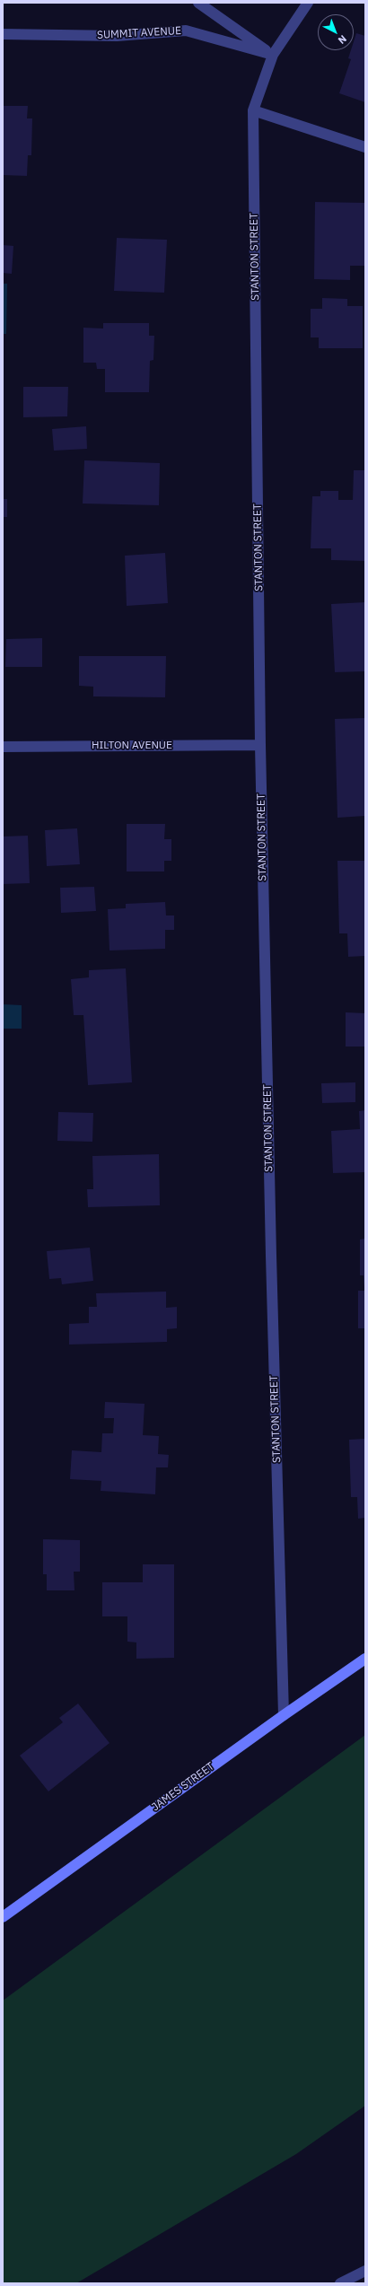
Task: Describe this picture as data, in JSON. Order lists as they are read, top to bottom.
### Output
{
  "streets": {
    "main road": ["JAMES STREET"],
    "street": ["SUMMIT AVENUE", "STANTON STREET", "HILTON AVENUE"]
  },
  "crossings": [
    ["SUMMIT AVENUE", "STANTON STREET"],
    ["STANTON STREET", "HILTON AVENUE"],
    ["STANTON STREET", "JAMES STREET"]
  ],
  "north": "bottom right"
}
